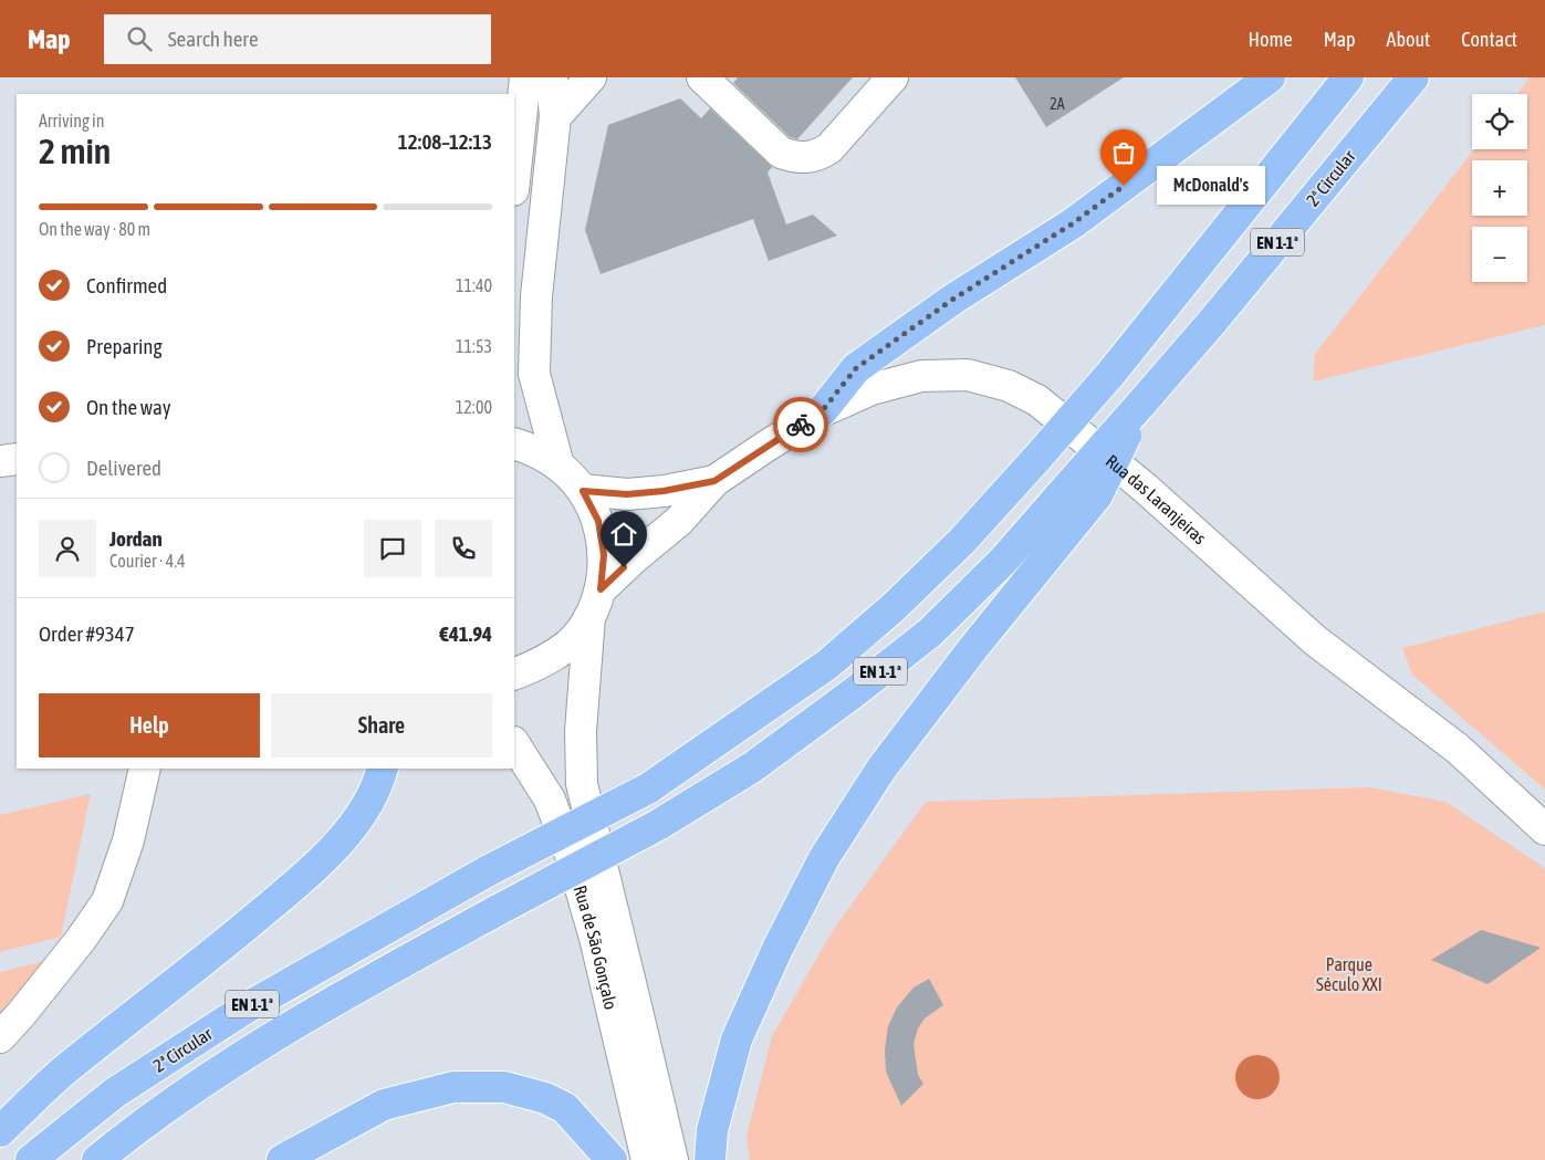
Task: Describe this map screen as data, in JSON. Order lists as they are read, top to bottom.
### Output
{
  "streets": {
    "highway": ["2ª Circular", "EN 1-1ª"],
    "street": ["Rua das Laranjeiras", "Rua de São Gonçalo"]
  },
  "crossings": [
    ["2ª Circular", "EN 1-1ª"],
    ["Rua das Laranjeiras", "Rua de São Gonçalo"]
  ],
  "parks": ["Parque Século XXI"],
  "places": ["McDonald's"],
  "house_numbers": ["2A"],
  "page": {
    "header": "Map",
    "search": "Search here",
    "nav": [
      "Home",
      "Map",
      "About",
      "Contact"
    ],
    "map_buttons": ["+", "−"],
    "heading": ["2 min", "Arriving in", "12:08–12:13"],
    "panel": [
      "Jordan",
      "Courier · 4.4",
      "Order #9347",
      "€41.94"
    ],
    "bubble": "McDonald's",
    "bar": "On the way · 80 m",
    "list": [
      ["Confirmed", "11:40"],
      ["Preparing", "11:53"],
      ["On the way", "12:00"],
      "Delivered"
    ],
    "buttons": ["Help", "Share"]
  }
}
